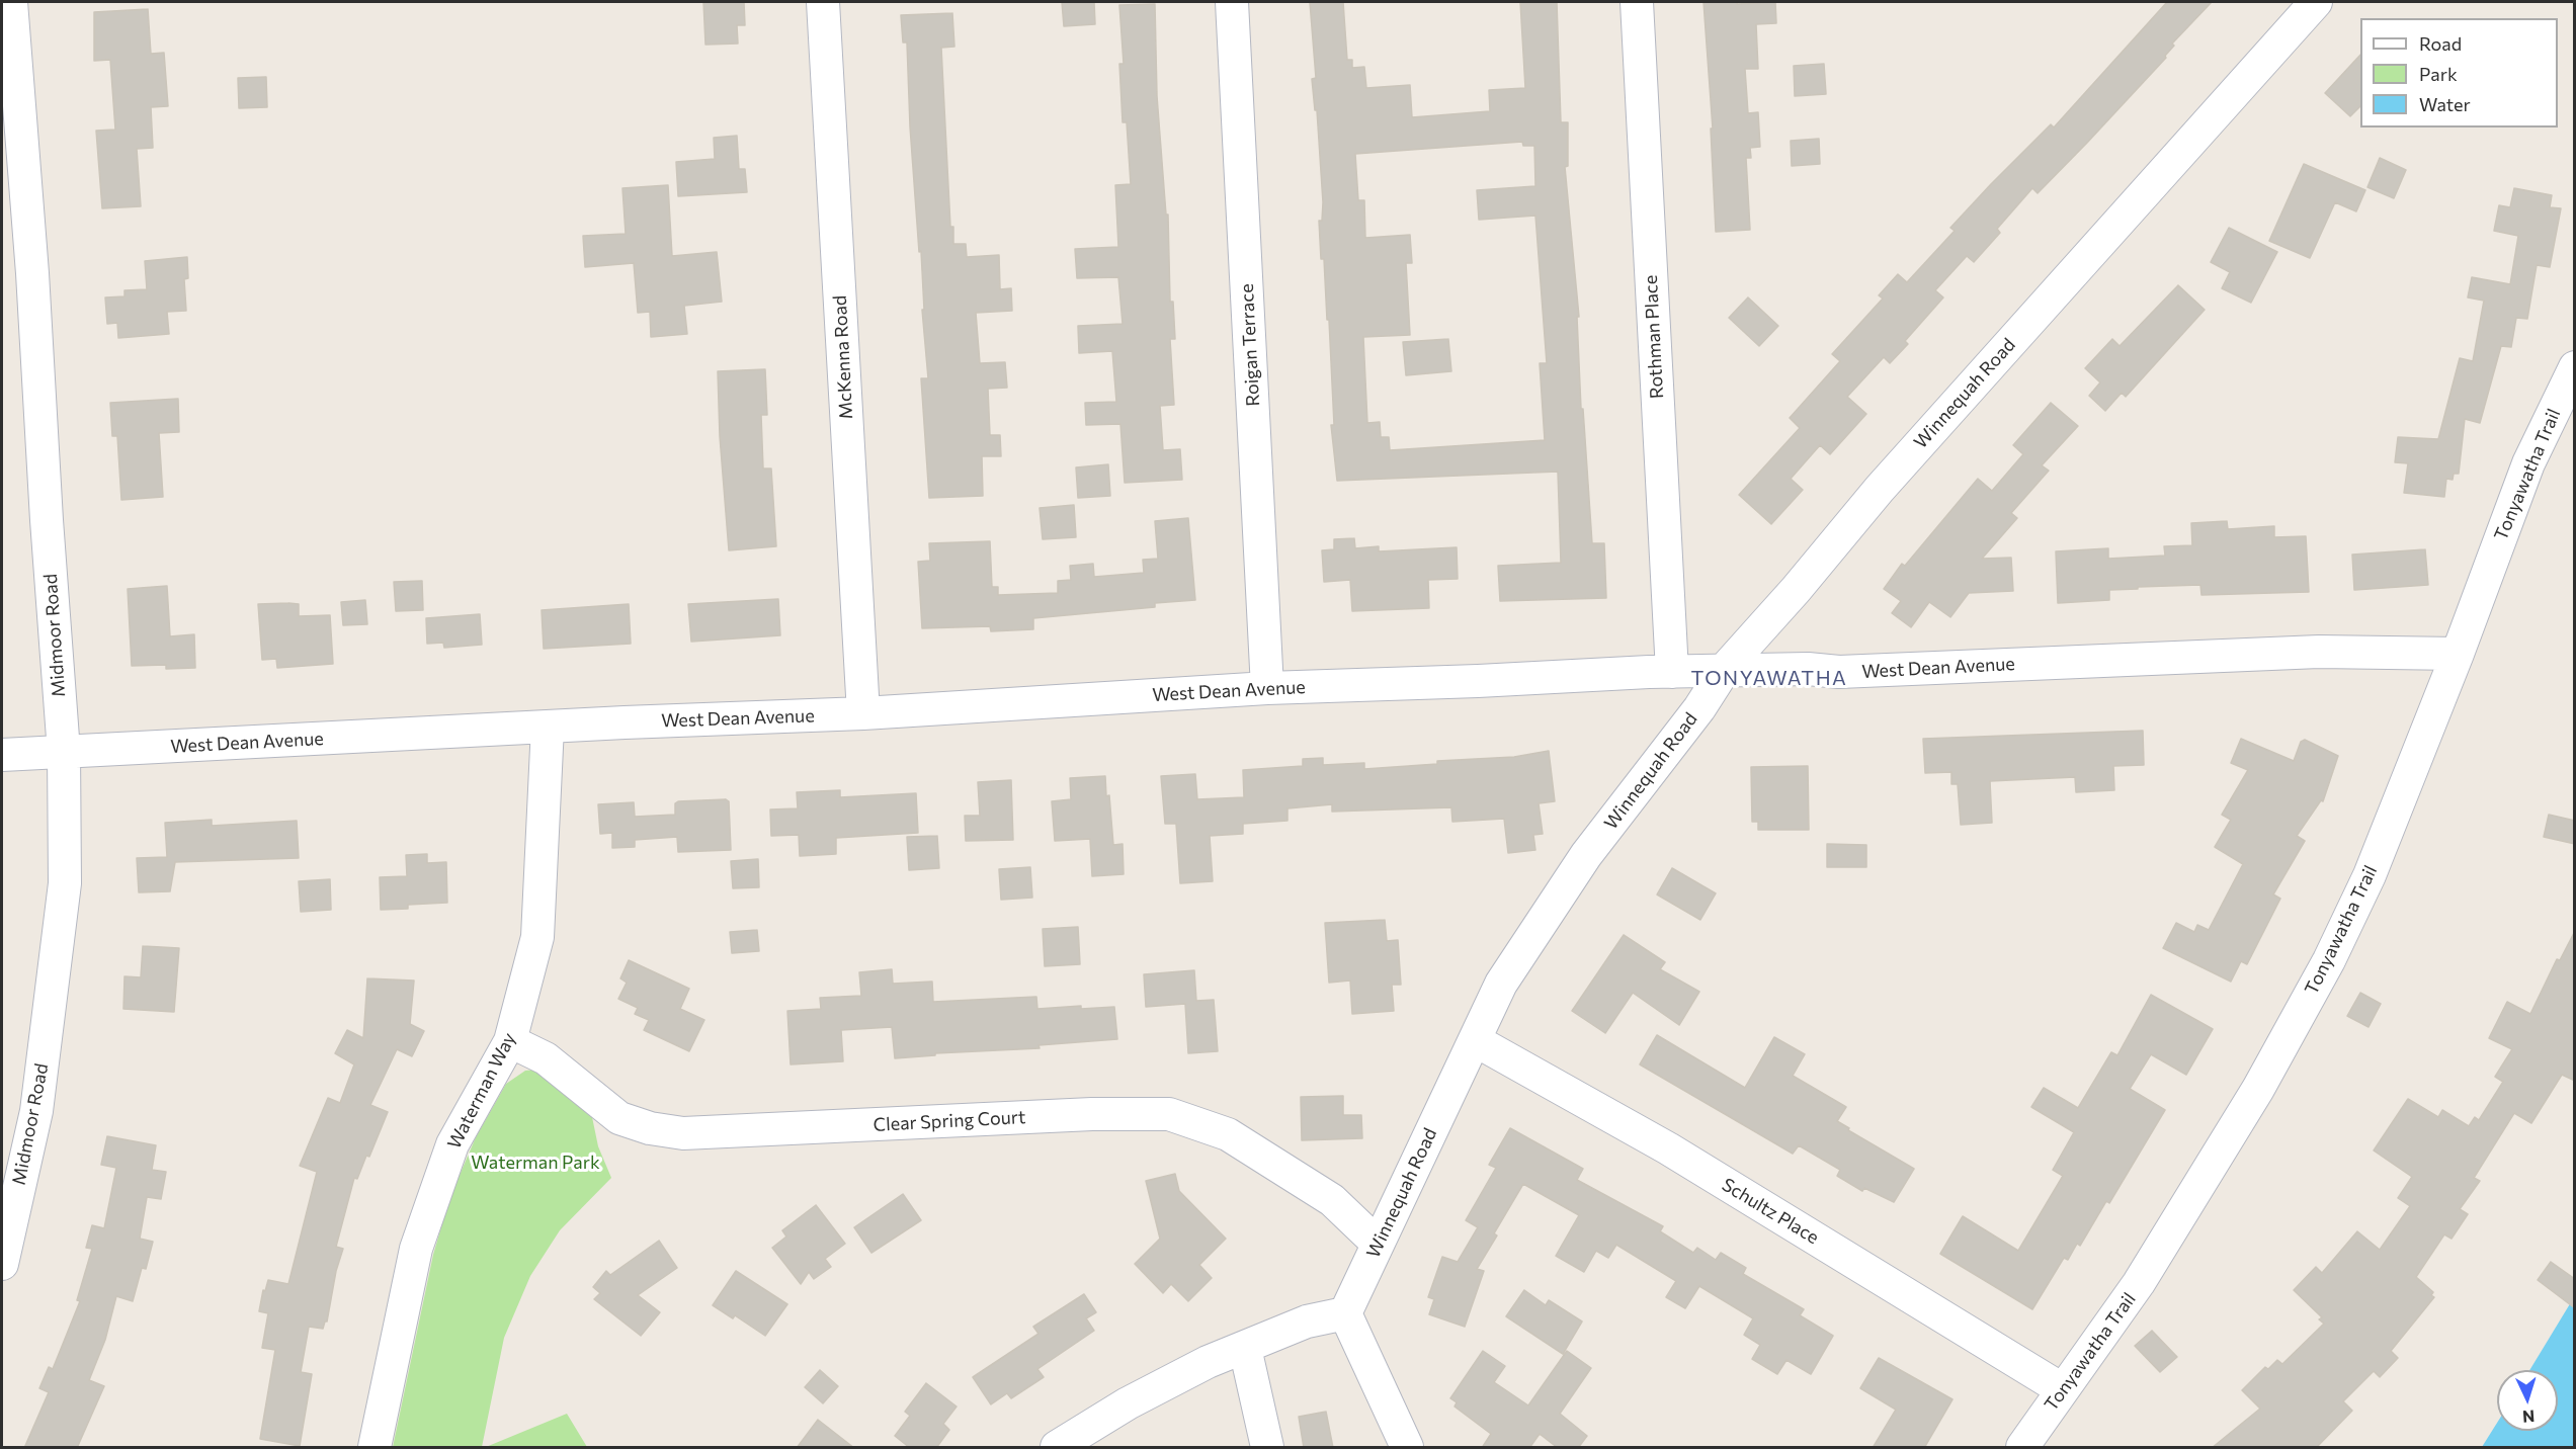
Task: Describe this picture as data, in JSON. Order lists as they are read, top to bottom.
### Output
{
  "streets": {
    "street": [
      "Rothman Place",
      "Roigan Terrace",
      "McKenna Road",
      "Winnequah Road",
      "Tonyawatha Trail",
      "Midmoor Road",
      "West Dean Avenue",
      "Waterman Way",
      "Clear Spring Court",
      "Schultz Place"
    ]
  },
  "crossings": [
    ["Rothman Place", "West Dean Avenue"],
    ["Roigan Terrace", "West Dean Avenue"],
    ["McKenna Road", "West Dean Avenue"],
    ["Winnequah Road", "West Dean Avenue"],
    ["Winnequah Road", "Clear Spring Court"],
    ["Winnequah Road", "Schultz Place"],
    ["Tonyawatha Trail", "West Dean Avenue"],
    ["Tonyawatha Trail", "Schultz Place"],
    ["Midmoor Road", "West Dean Avenue"],
    ["West Dean Avenue", "Waterman Way"],
    ["Waterman Way", "Clear Spring Court"]
  ],
  "districts": ["TONYAWATHA"],
  "parks": ["Waterman Park"],
  "legend": ["Road", "Park", "Water"],
  "north": "bottom"
}
